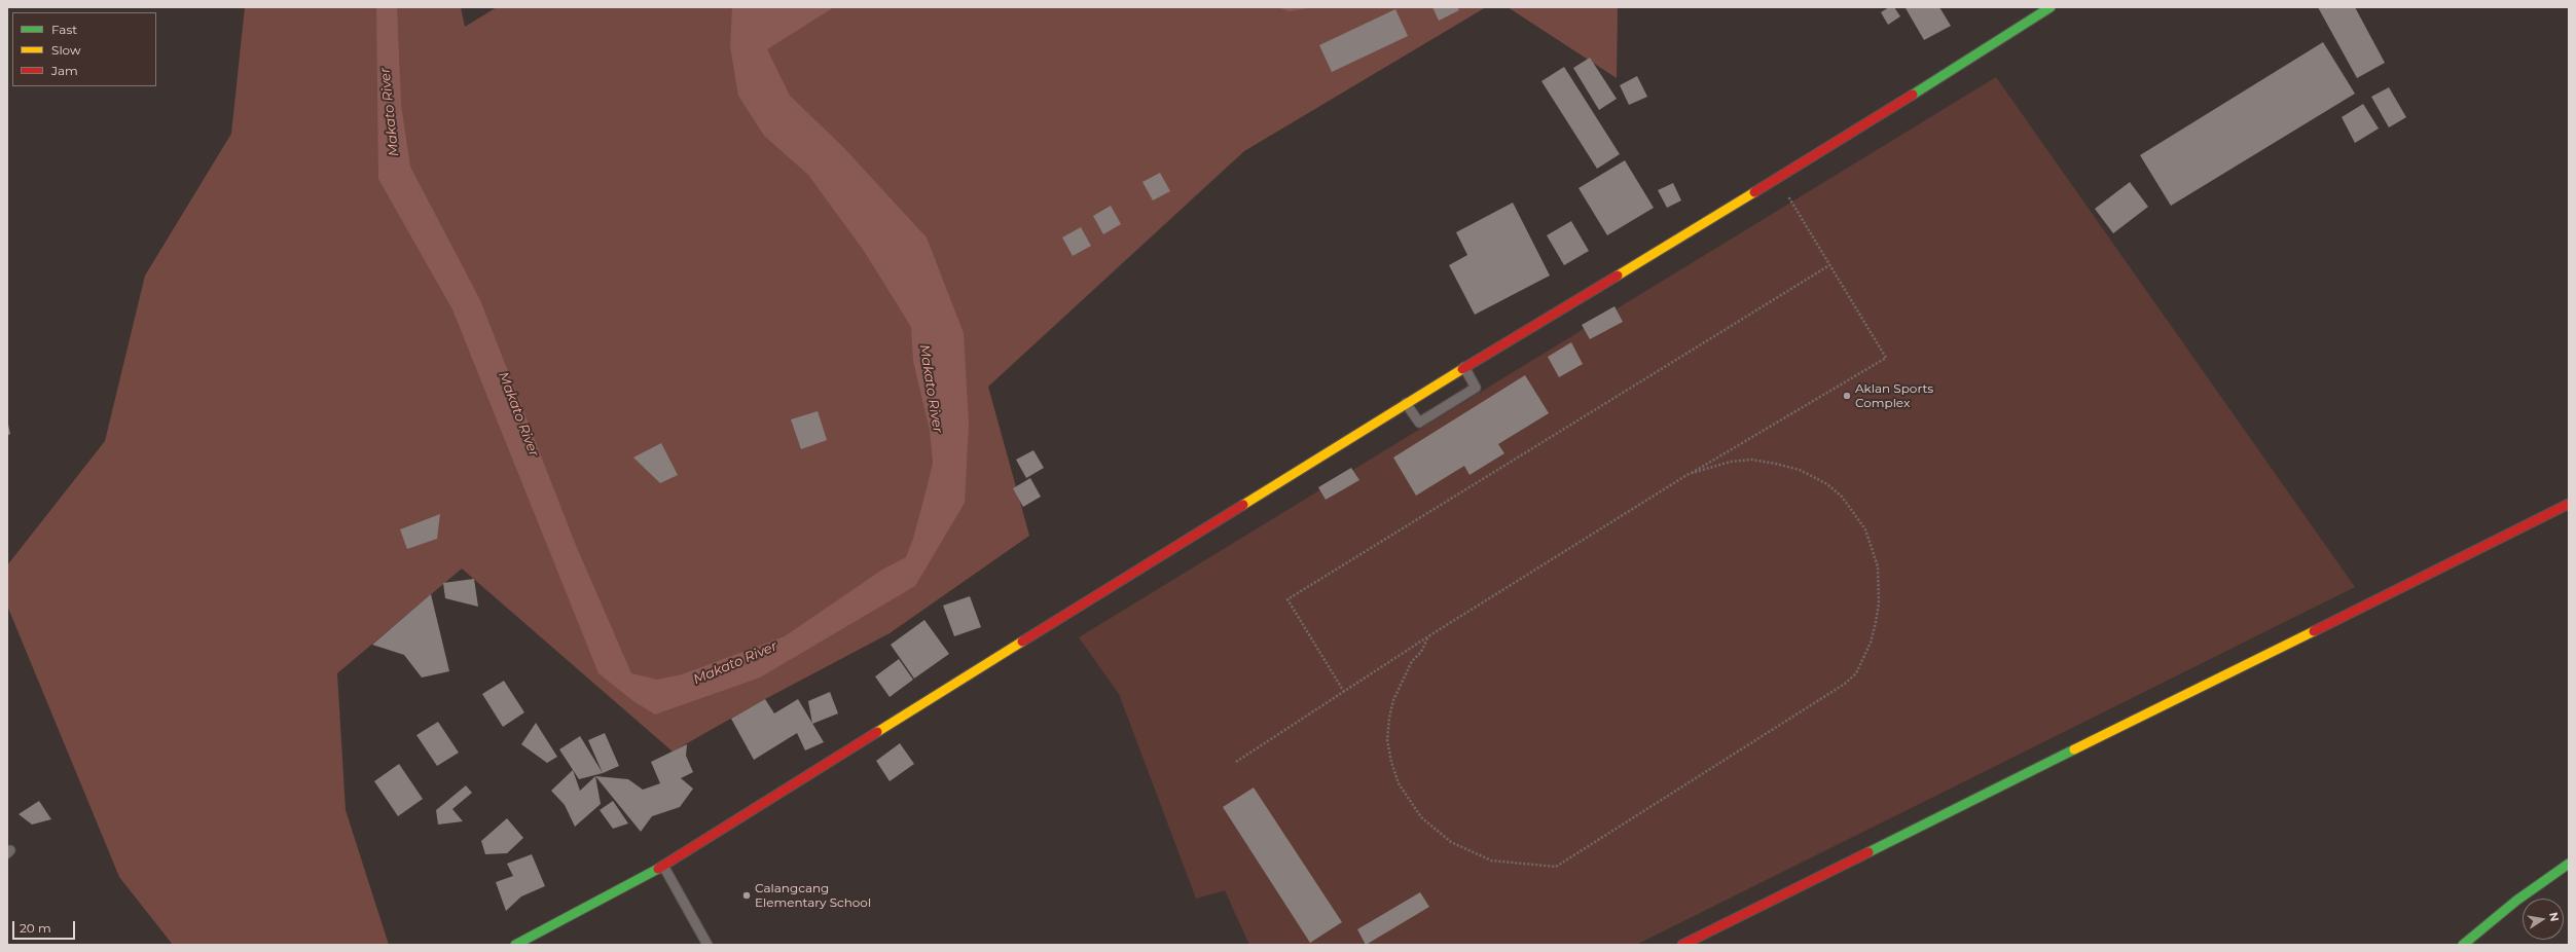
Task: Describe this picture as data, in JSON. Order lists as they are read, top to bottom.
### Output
{
  "water": ["Makato River"],
  "places": ["Aklan Sports Complex", "Calangcang Elementary School"],
  "legend": ["Fast", "Slow", "Jam"],
  "scale_bar": "20 m",
  "north": "right"
}
